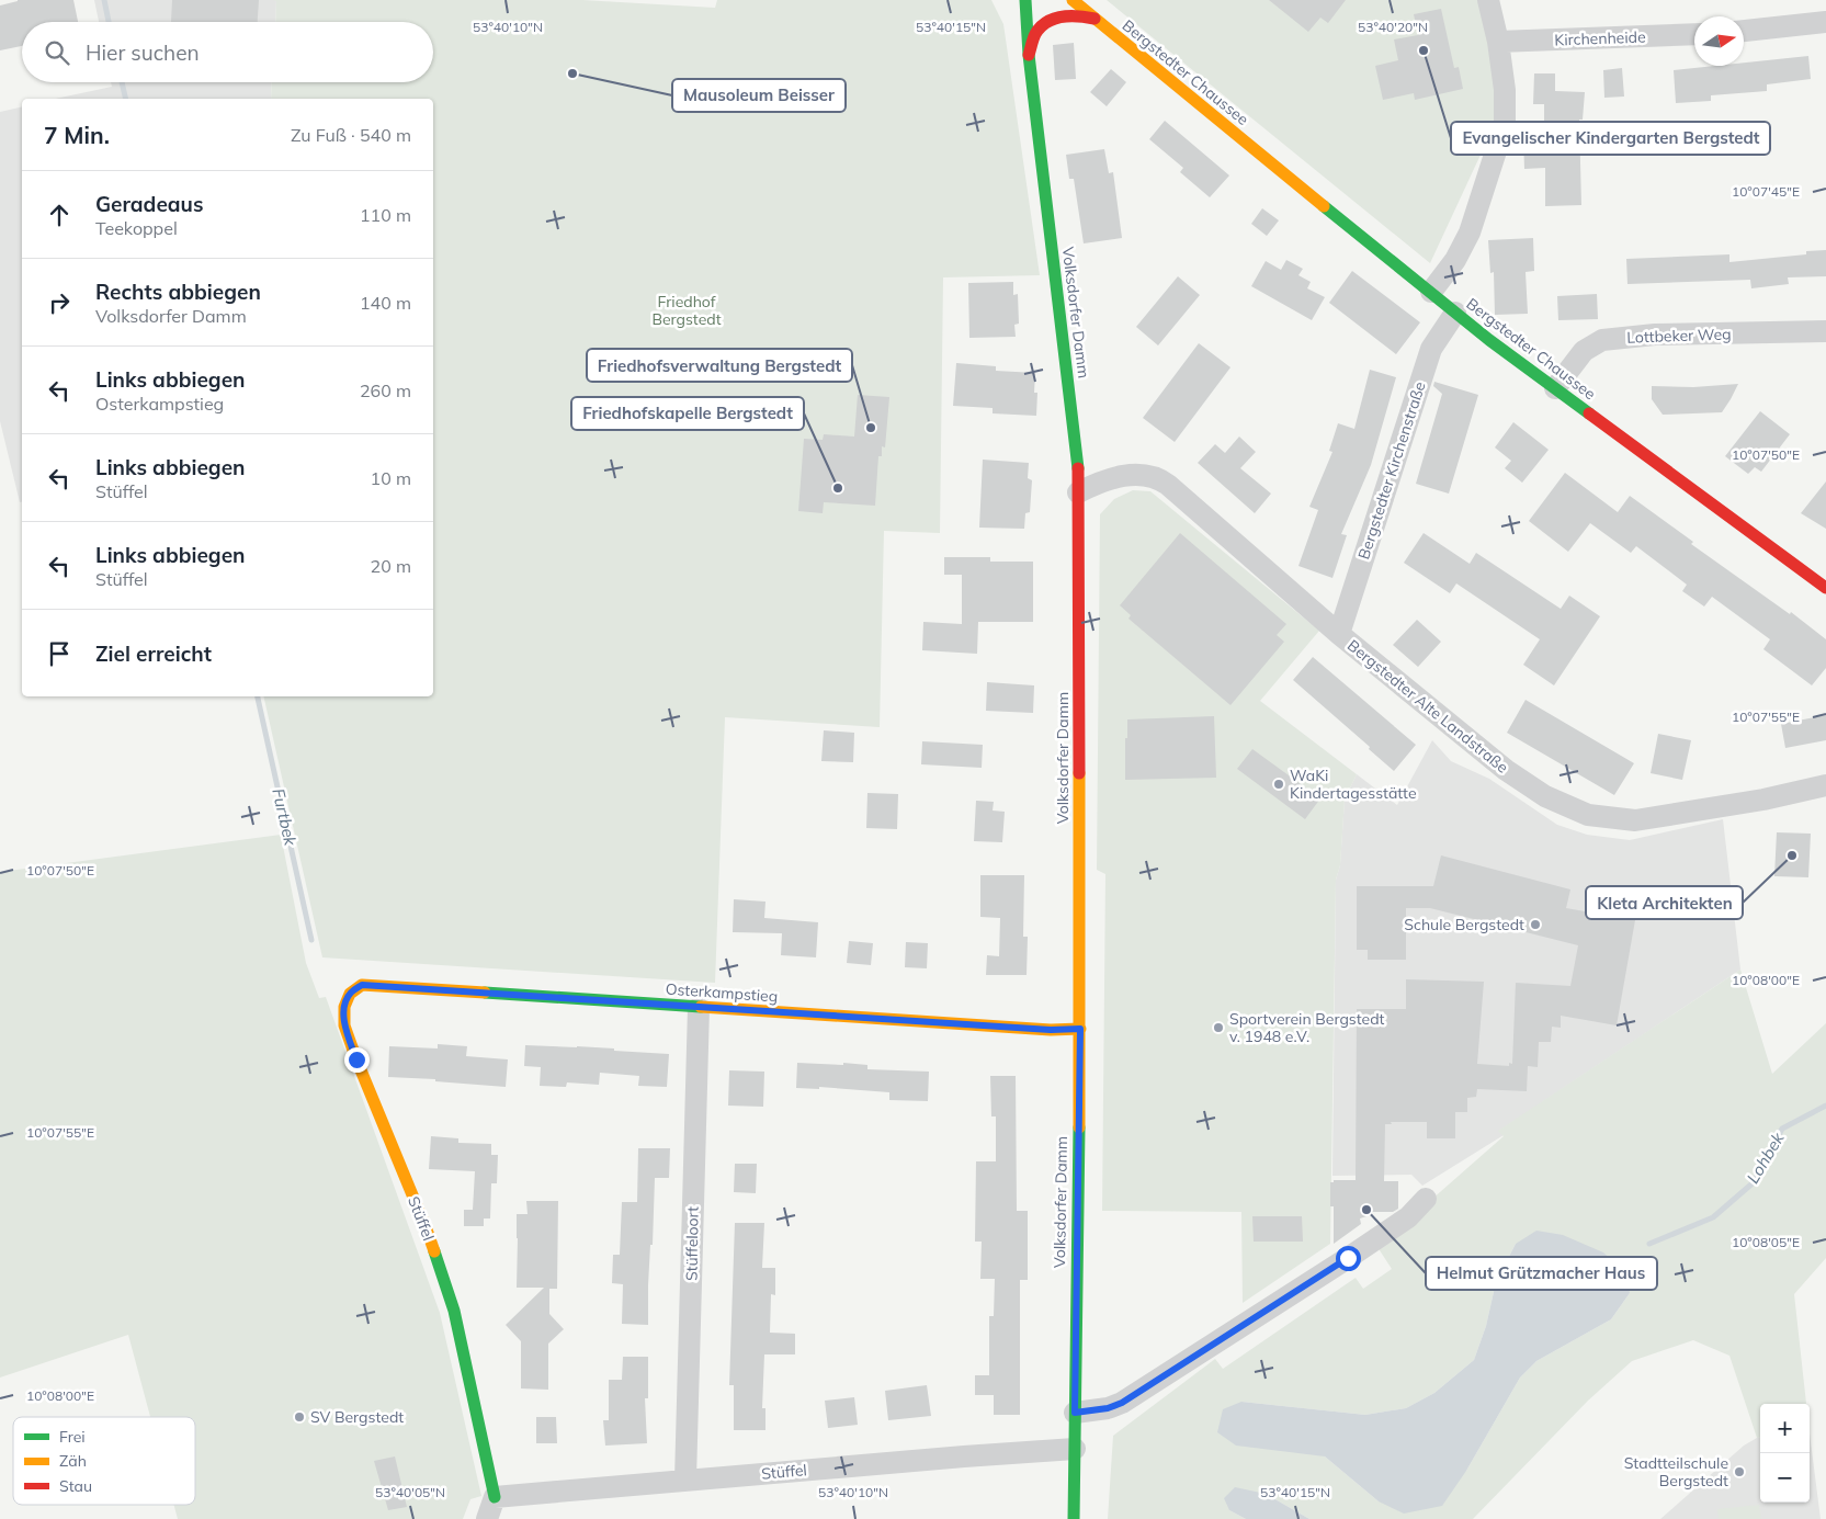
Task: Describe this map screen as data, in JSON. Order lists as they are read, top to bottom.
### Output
{
  "streets": {
    "main road": [
      "Bergstedter Chaussee",
      "Volksdorfer Damm",
      "Osterkampstieg",
      "Stüffel"
    ],
    "street": [
      "Kirchenheide",
      "Lottbeker Weg",
      "Bergstedter Kirchenstraße",
      "Bergstedter Alte Landstraße",
      "Stüffeloort"
    ]
  },
  "crossings": [
    ["Bergstedter Chaussee", "Lottbeker Weg"],
    ["Bergstedter Chaussee", "Bergstedter Kirchenstraße"],
    ["Volksdorfer Damm", "Bergstedter Alte Landstraße"],
    ["Volksdorfer Damm", "Osterkampstieg"],
    ["Volksdorfer Damm", "Stüffel"],
    ["Bergstedter Kirchenstraße", "Bergstedter Alte Landstraße"],
    ["Osterkampstieg", "Stüffel"],
    ["Osterkampstieg", "Stüffeloort"],
    ["Stüffel", "Stüffeloort"]
  ],
  "water": ["Furtbek", "Lohbek"],
  "parks": ["Friedhof Bergstedt"],
  "places": [
    "Evangelischer Kindergarten Bergstedt",
    "Mausoleum Beisser",
    "Friedhofsverwaltung Bergstedt",
    "Friedhofskapelle Bergstedt",
    "WaKi Kindertagesstätte",
    "Kleta Architekten",
    "Schule Bergstedt",
    "Sportverein Bergstedt v. 1948 e.V.",
    "Helmut Grützmacher Haus",
    "SV Bergstedt",
    "Stadtteilschule Bergstedt"
  ],
  "legend": ["Frei", "Zäh", "Stau"],
  "north": "right",
  "page": {
    "search": "Hier suchen",
    "heading": ["7 Min.", "Zu Fuß · 540 m"],
    "list": [
      ["Geradeaus", "Teekoppel", "110 m"],
      ["Rechts abbiegen", "Volksdorfer Damm", "140 m"],
      ["Links abbiegen", "Osterkampstieg", "260 m"],
      ["Links abbiegen", "Stüffel", "10 m"],
      ["Links abbiegen", "Stüffel", "20 m"],
      "Ziel erreicht"
    ],
    "map_buttons": ["+", "−"]
  },
  "coordinates": [
    "53°40'10\"N",
    "53°40'15\"N",
    "53°40'20\"N",
    "10°07'45\"E",
    "10°07'50\"E",
    "10°07'55\"E",
    "10°08'00\"E",
    "10°08'05\"E",
    "53°40'05\"N"
  ]
}
